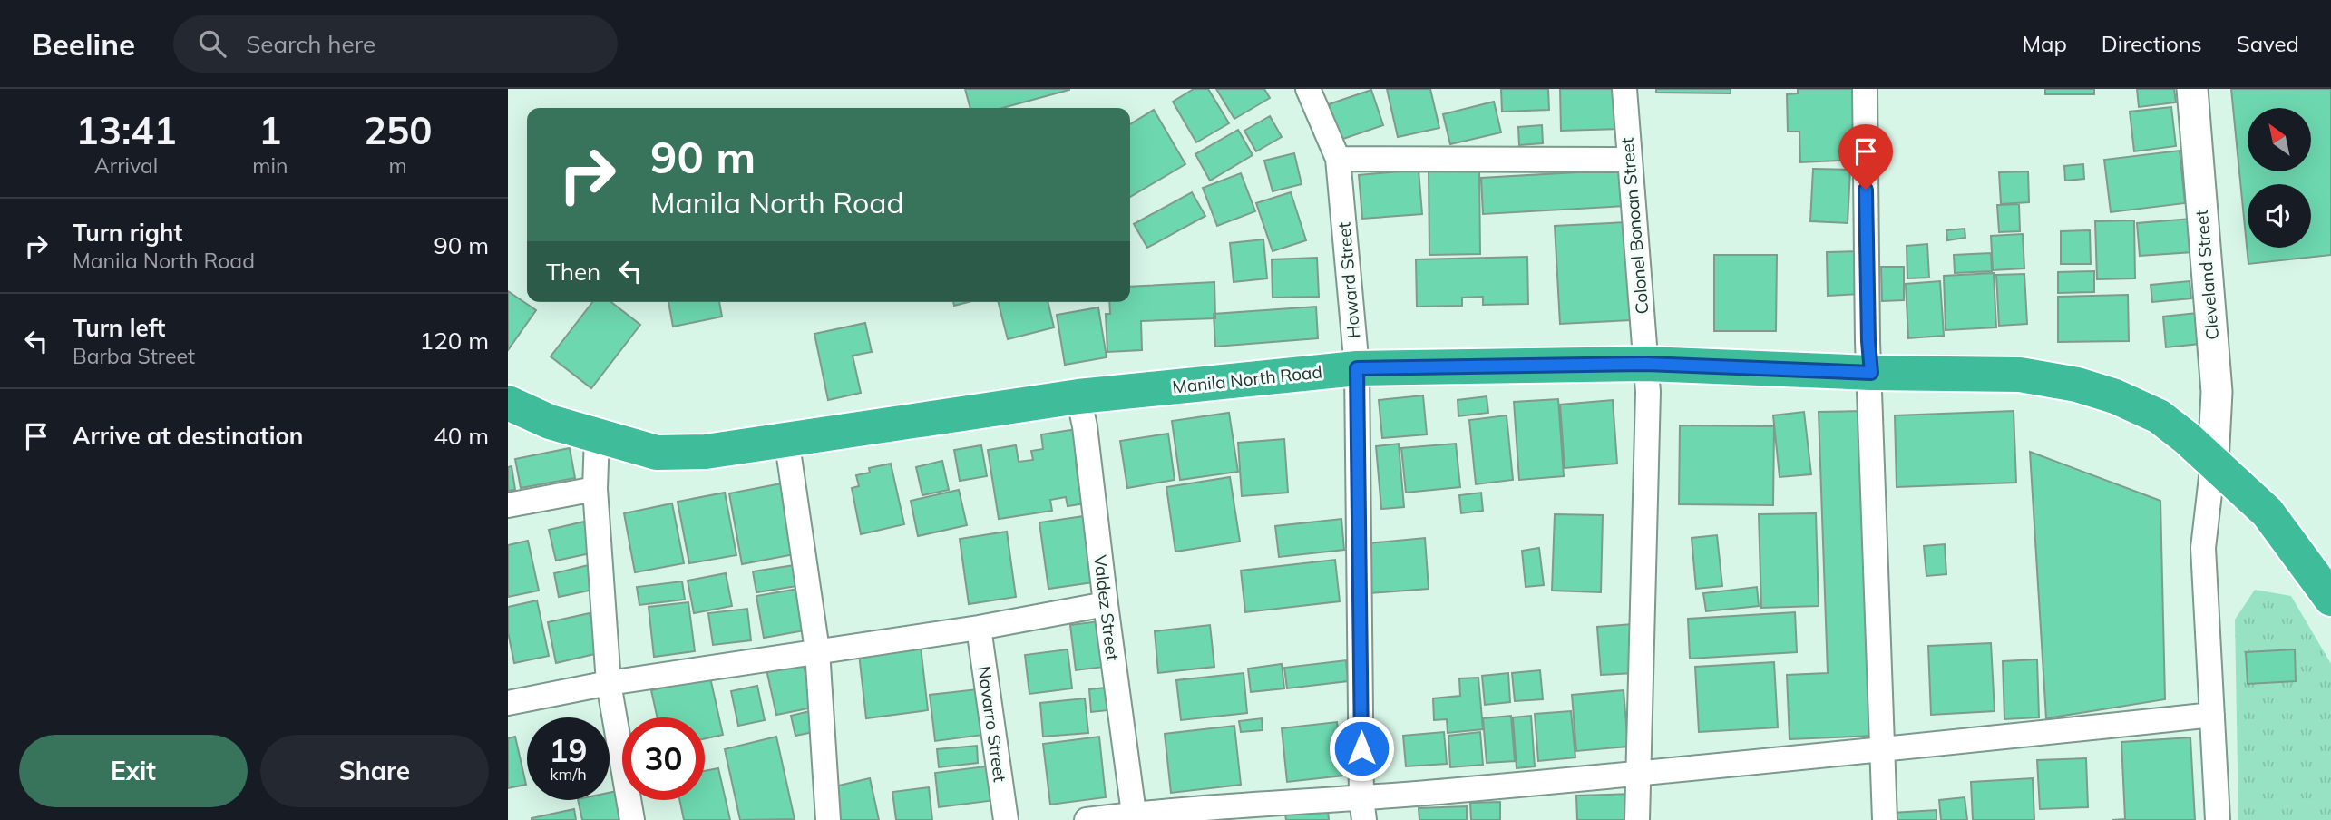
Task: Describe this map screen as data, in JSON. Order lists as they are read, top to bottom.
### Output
{
  "streets": {
    "highway": ["Manila North Road"],
    "street": [
      "Colonel Bonoan Street",
      "Cleveland Street",
      "Howard Street",
      "Valdez Street",
      "Navarro Street"
    ]
  },
  "crossings": [
    ["Colonel Bonoan Street", "Manila North Road"],
    ["Cleveland Street", "Manila North Road"],
    ["Howard Street", "Manila North Road"],
    ["Manila North Road", "Valdez Street"]
  ],
  "north": "top left",
  "page": {
    "header": "Beeline",
    "search": "Search here",
    "nav": ["Map", "Directions", "Saved"],
    "eta": [
      "13:41",
      "Arrival",
      "1",
      "min",
      "250",
      "m"
    ],
    "turn": ["90 m", "Manila North Road"],
    "list": [
      {
        "name": "Turn right",
        "note": "Manila North Road",
        "value": "90 m"
      },
      {
        "name": "Turn left",
        "note": "Barba Street",
        "value": "120 m"
      },
      {
        "name": "Arrive at destination",
        "value": "40 m"
      }
    ],
    "then": "Then",
    "speed": "19 km/h",
    "limit": "30",
    "buttons": ["Exit", "Share"]
  }
}
